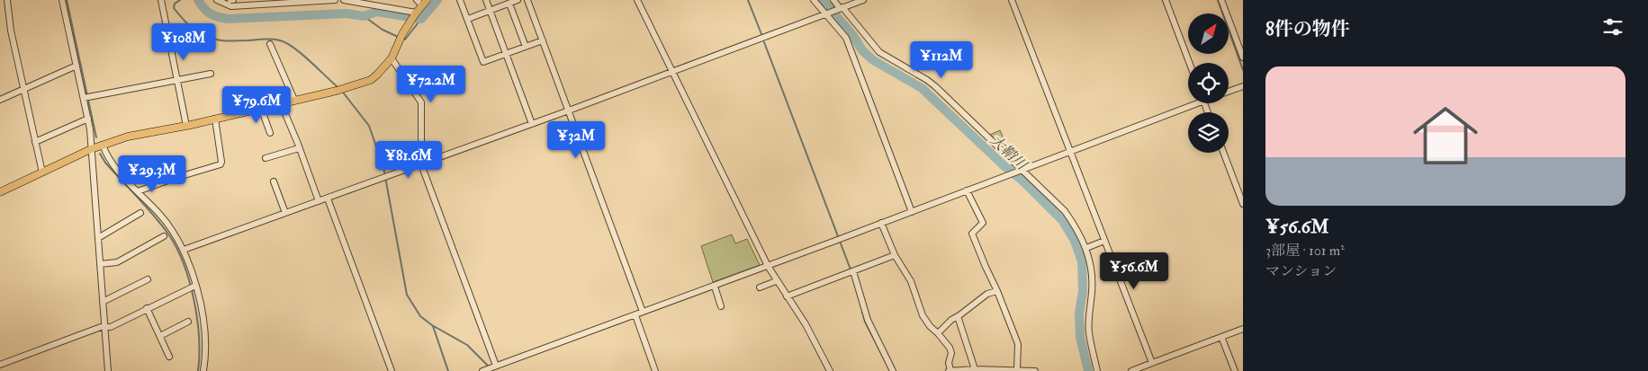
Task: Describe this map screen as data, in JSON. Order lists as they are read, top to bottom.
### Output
{
  "water": ["大鞘川"],
  "north": "top right",
  "page": {
    "heading": "8件の物件",
    "price": [
      "¥108M",
      "¥112M",
      "¥72.2M",
      "¥79.6M",
      "¥32M",
      "¥81.6M",
      "¥29.3M",
      "¥56.6M"
    ],
    "list": [
      {
        "name": "¥56.6M",
        "note": "3部屋 · 101 m² · マンション"
      }
    ]
  }
}
